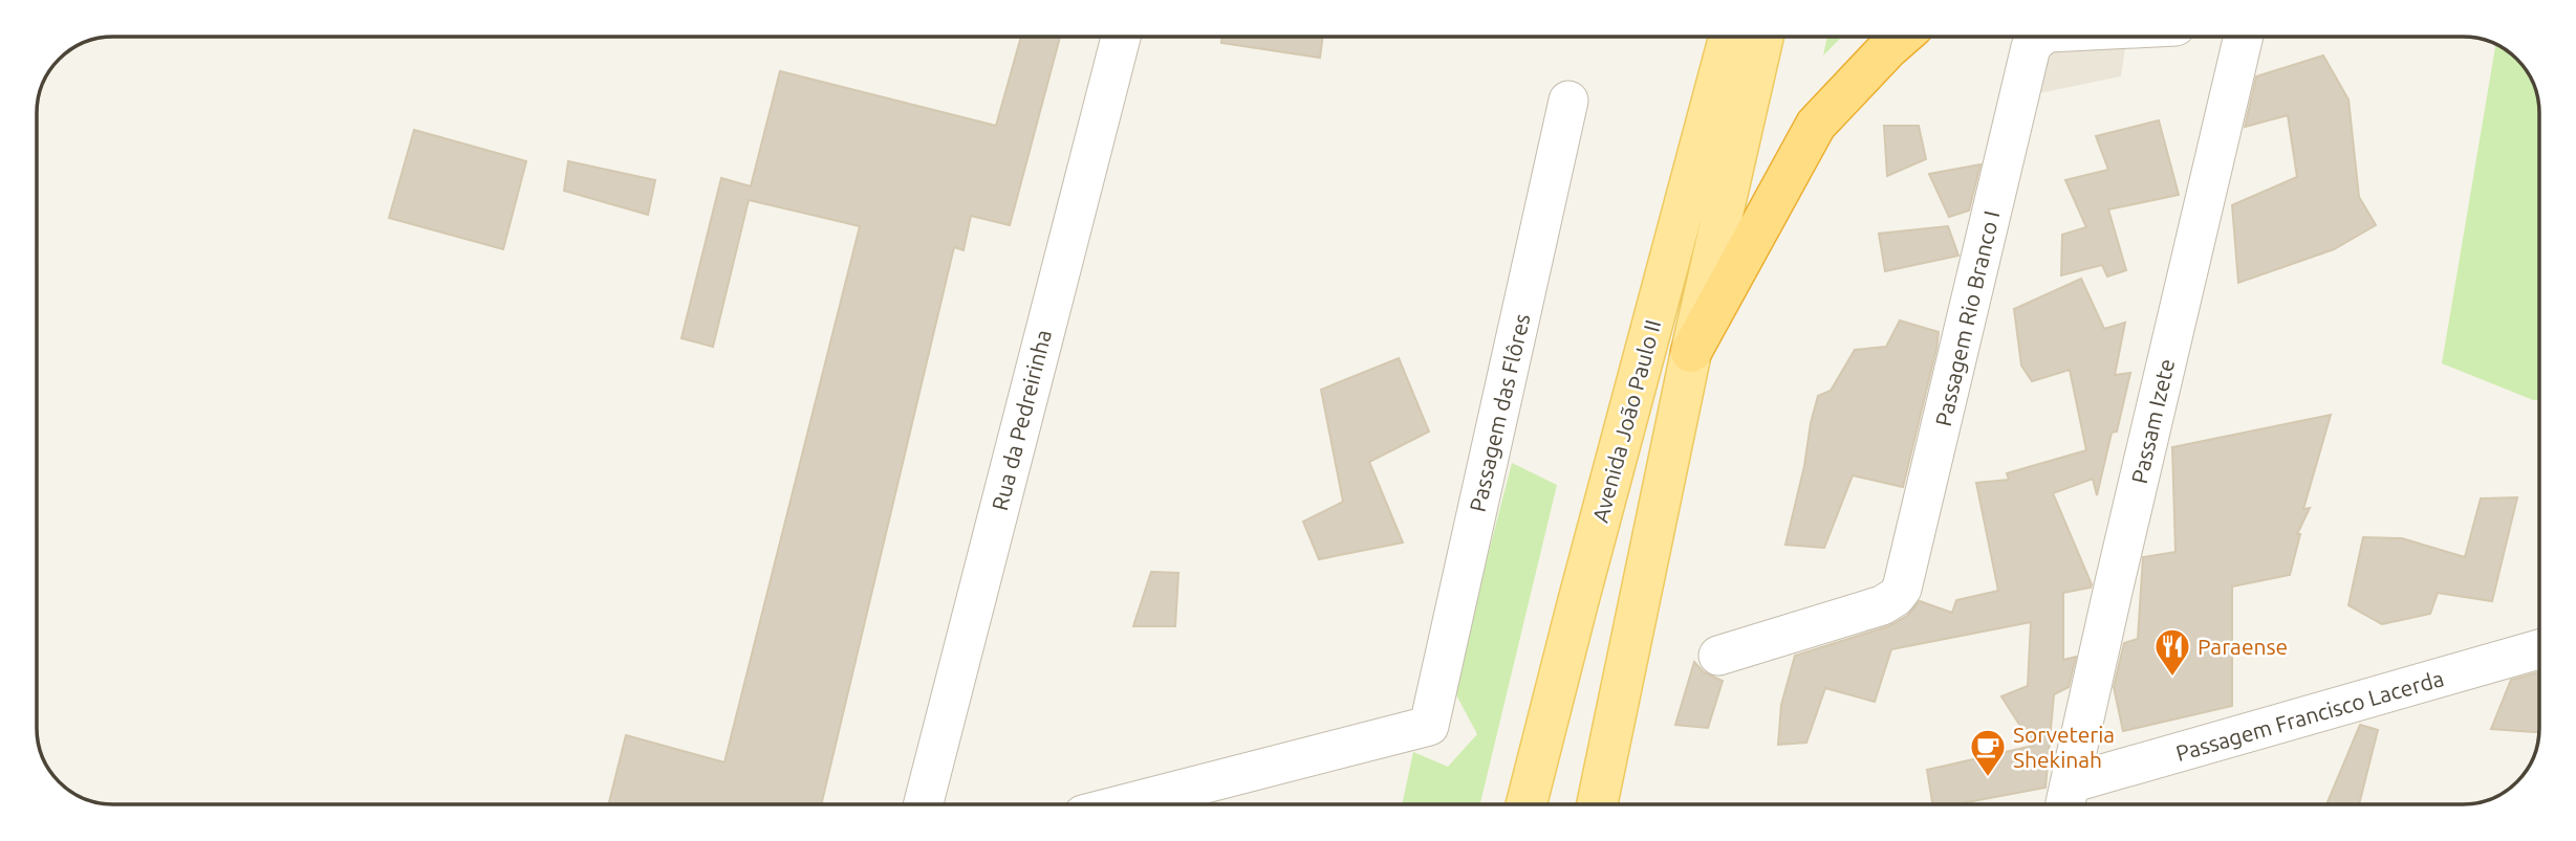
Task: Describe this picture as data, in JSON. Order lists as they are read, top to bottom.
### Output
{
  "streets": {
    "main road": ["Avenida João Paulo II"],
    "street": [
      "Passagem Rio Branco I",
      "Passagem das Flôres",
      "Rua da Pedreirinha",
      "Passam Izete",
      "Passagem Francisco Lacerda"
    ]
  },
  "crossings": [
    ["Passam Izete", "Passagem Francisco Lacerda"]
  ],
  "places": {
    "restaurant": ["Paraense"],
    "cafe": ["Sorveteria Shekinah"]
  }
}
